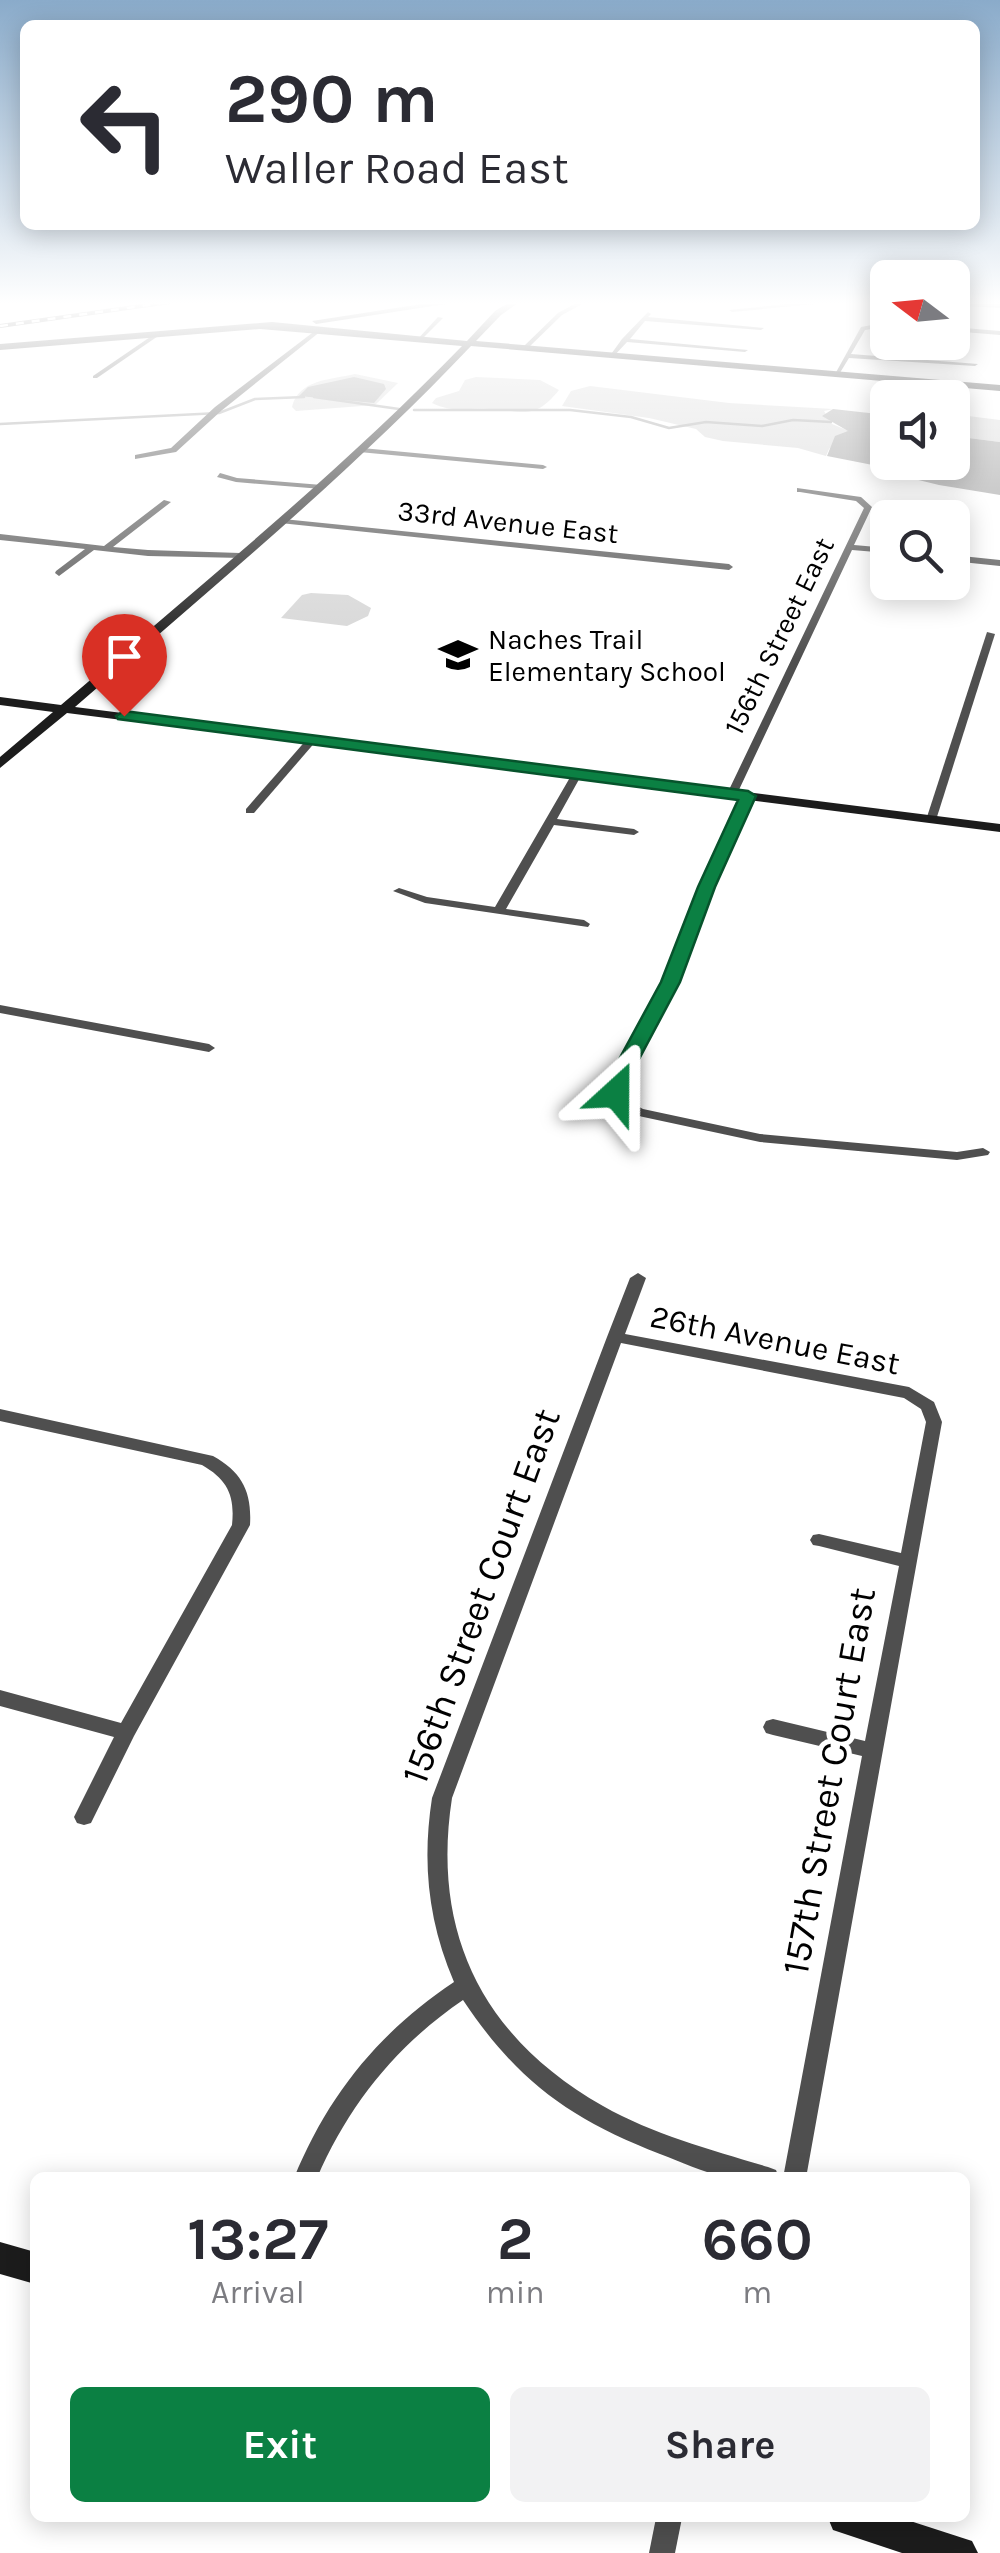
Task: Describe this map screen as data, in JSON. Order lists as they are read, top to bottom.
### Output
{
  "streets": {
    "street": [
      "33rd Avenue East",
      "156th Street East",
      "26th Avenue East",
      "156th Street Court East",
      "157th Street Court East"
    ]
  },
  "crossings": [
    ["26th Avenue East", "156th Street Court East"],
    ["26th Avenue East", "157th Street Court East"]
  ],
  "places": {
    "school or university": ["Naches Trail Elementary School"]
  },
  "north": "left",
  "page": {
    "turn": ["290 m", "Waller Road East"],
    "eta": [
      "13:27",
      "Arrival",
      "2",
      "min",
      "660",
      "m"
    ],
    "buttons": ["Exit", "Share"]
  }
}
